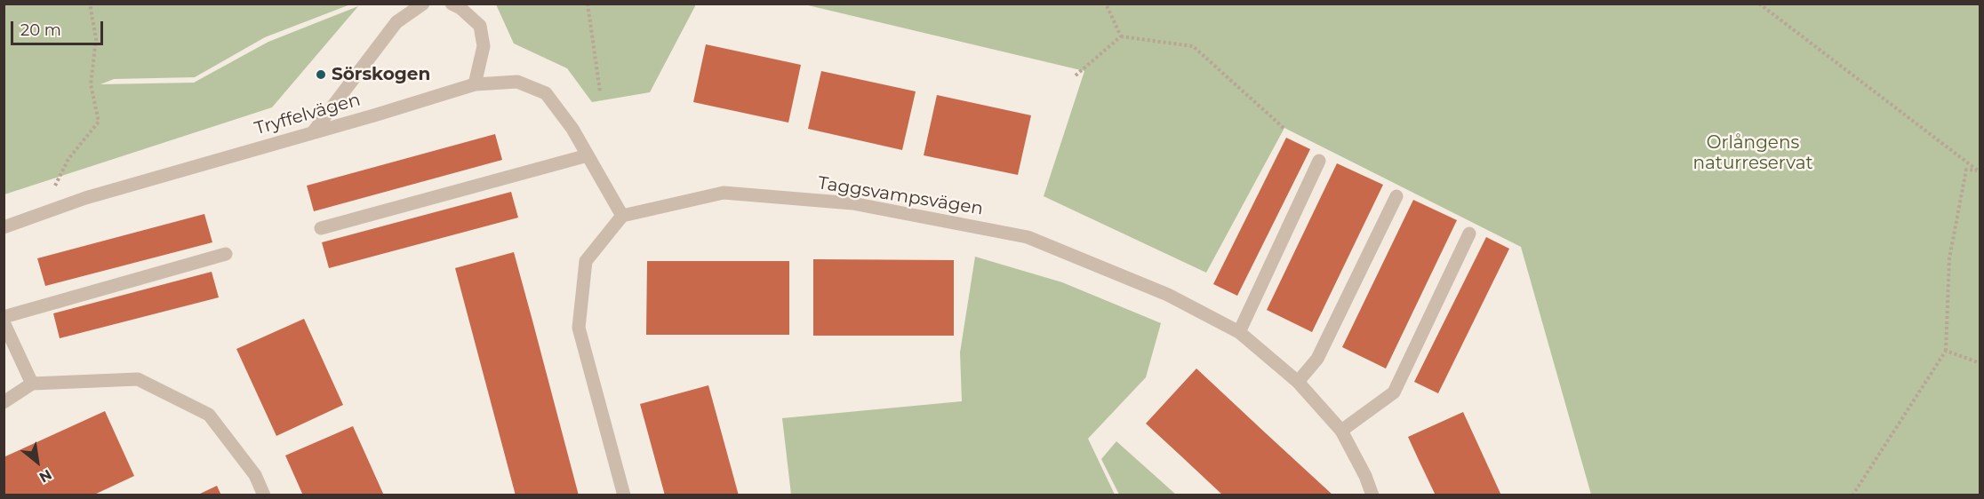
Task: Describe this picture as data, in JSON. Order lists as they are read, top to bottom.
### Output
{
  "streets": {
    "street": ["Tryffelvägen", "Taggsvampsvägen"]
  },
  "crossings": [
    ["Tryffelvägen", "Taggsvampsvägen"]
  ],
  "parks": ["Orlångens naturreservat"],
  "places": ["Sörskogen"],
  "scale_bar": "20 m",
  "north": "bottom right"
}
